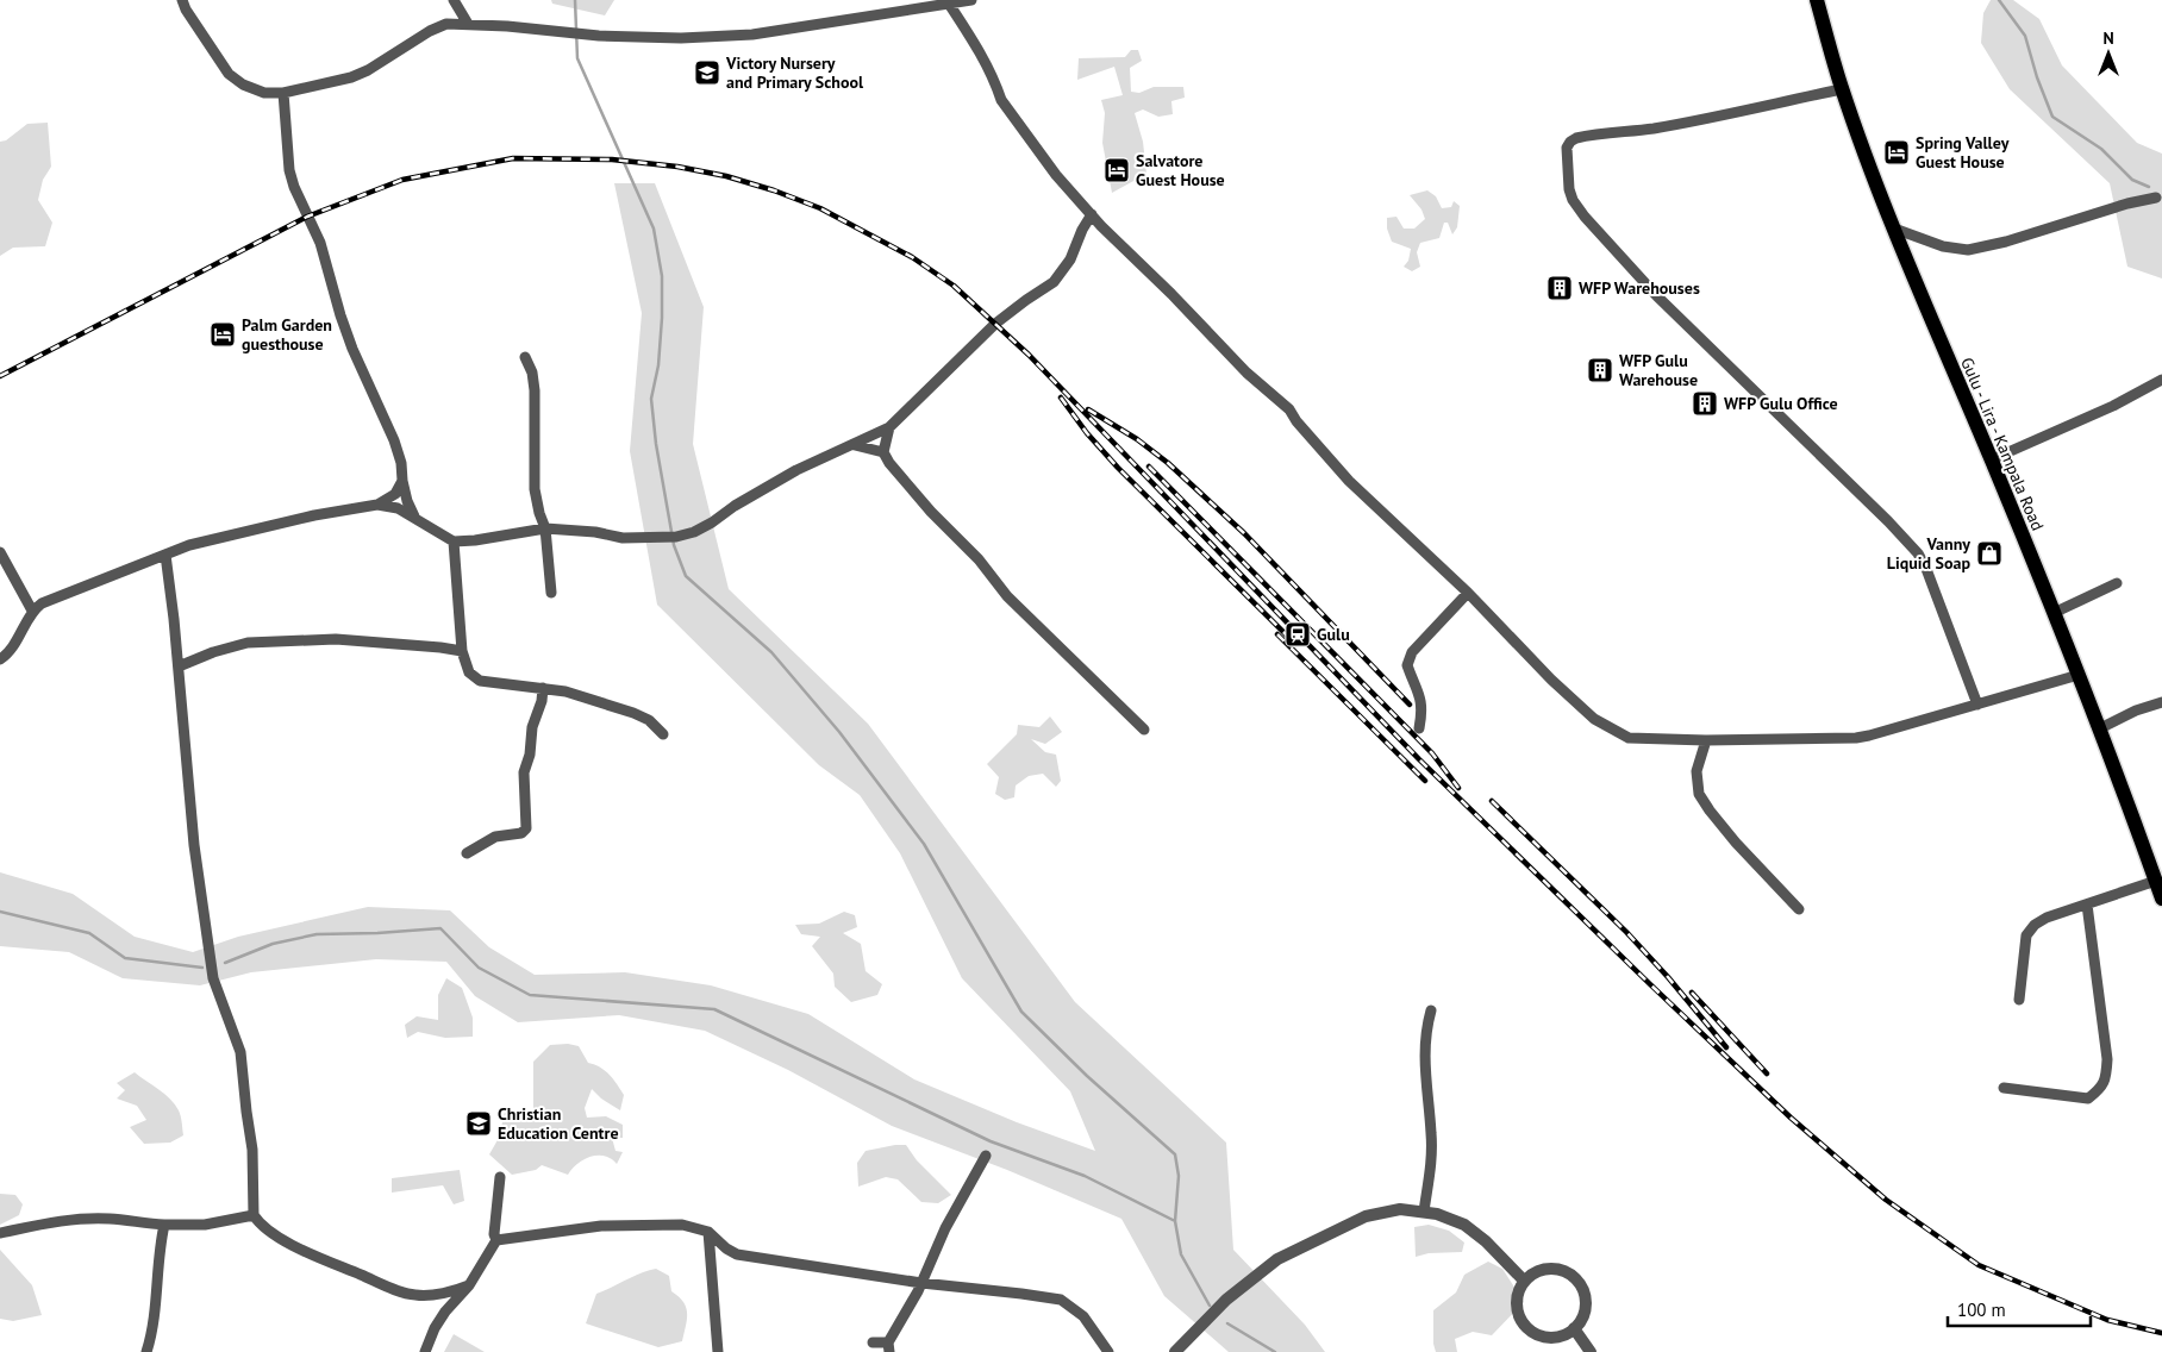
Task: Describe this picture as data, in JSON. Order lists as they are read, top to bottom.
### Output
{
  "streets": {
    "main road": ["Gulu - Lira - Kampala Road"]
  },
  "places": {
    "school or university": ["Victory Nursery and Primary School", "Christian Education Centre"],
    "hotel": ["Spring Valley Guest House", "Salvatore Guest House", "Palm Garden guesthouse"],
    "building": ["WFP Warehouses", "WFP Gulu Warehouse", "WFP Gulu Office"],
    "shop": ["Vanny Liquid Soap"],
    "station": ["Gulu"]
  },
  "scale_bar": "100 m",
  "north": "top"
}
